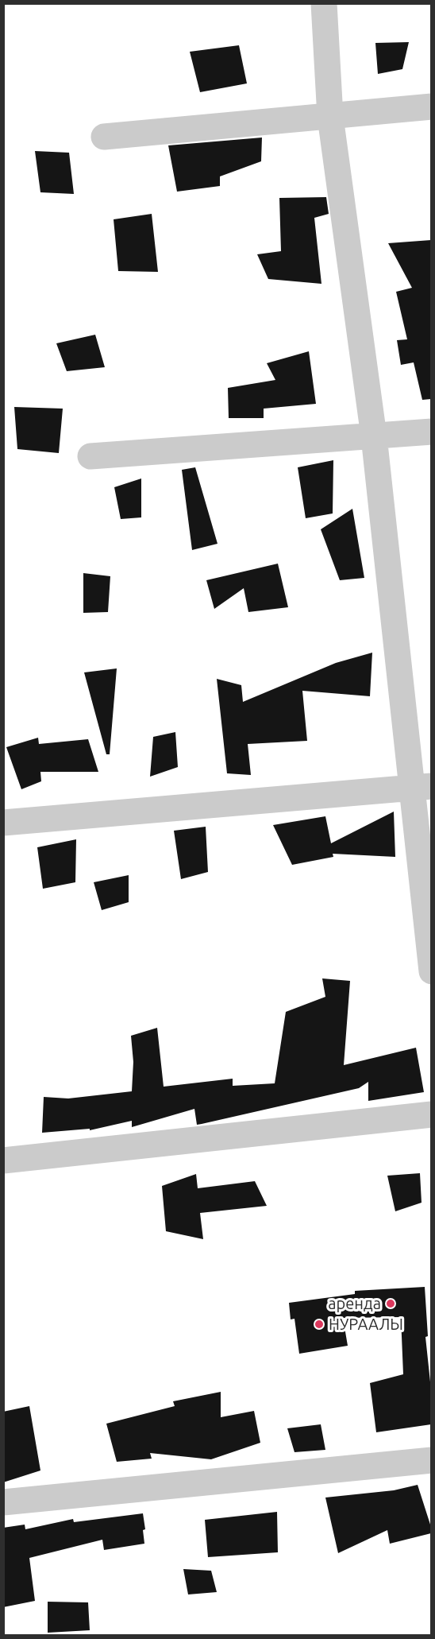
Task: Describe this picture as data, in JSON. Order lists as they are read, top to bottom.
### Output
{
  "places": ["аренда", "НУРААЛЫ"]
}
